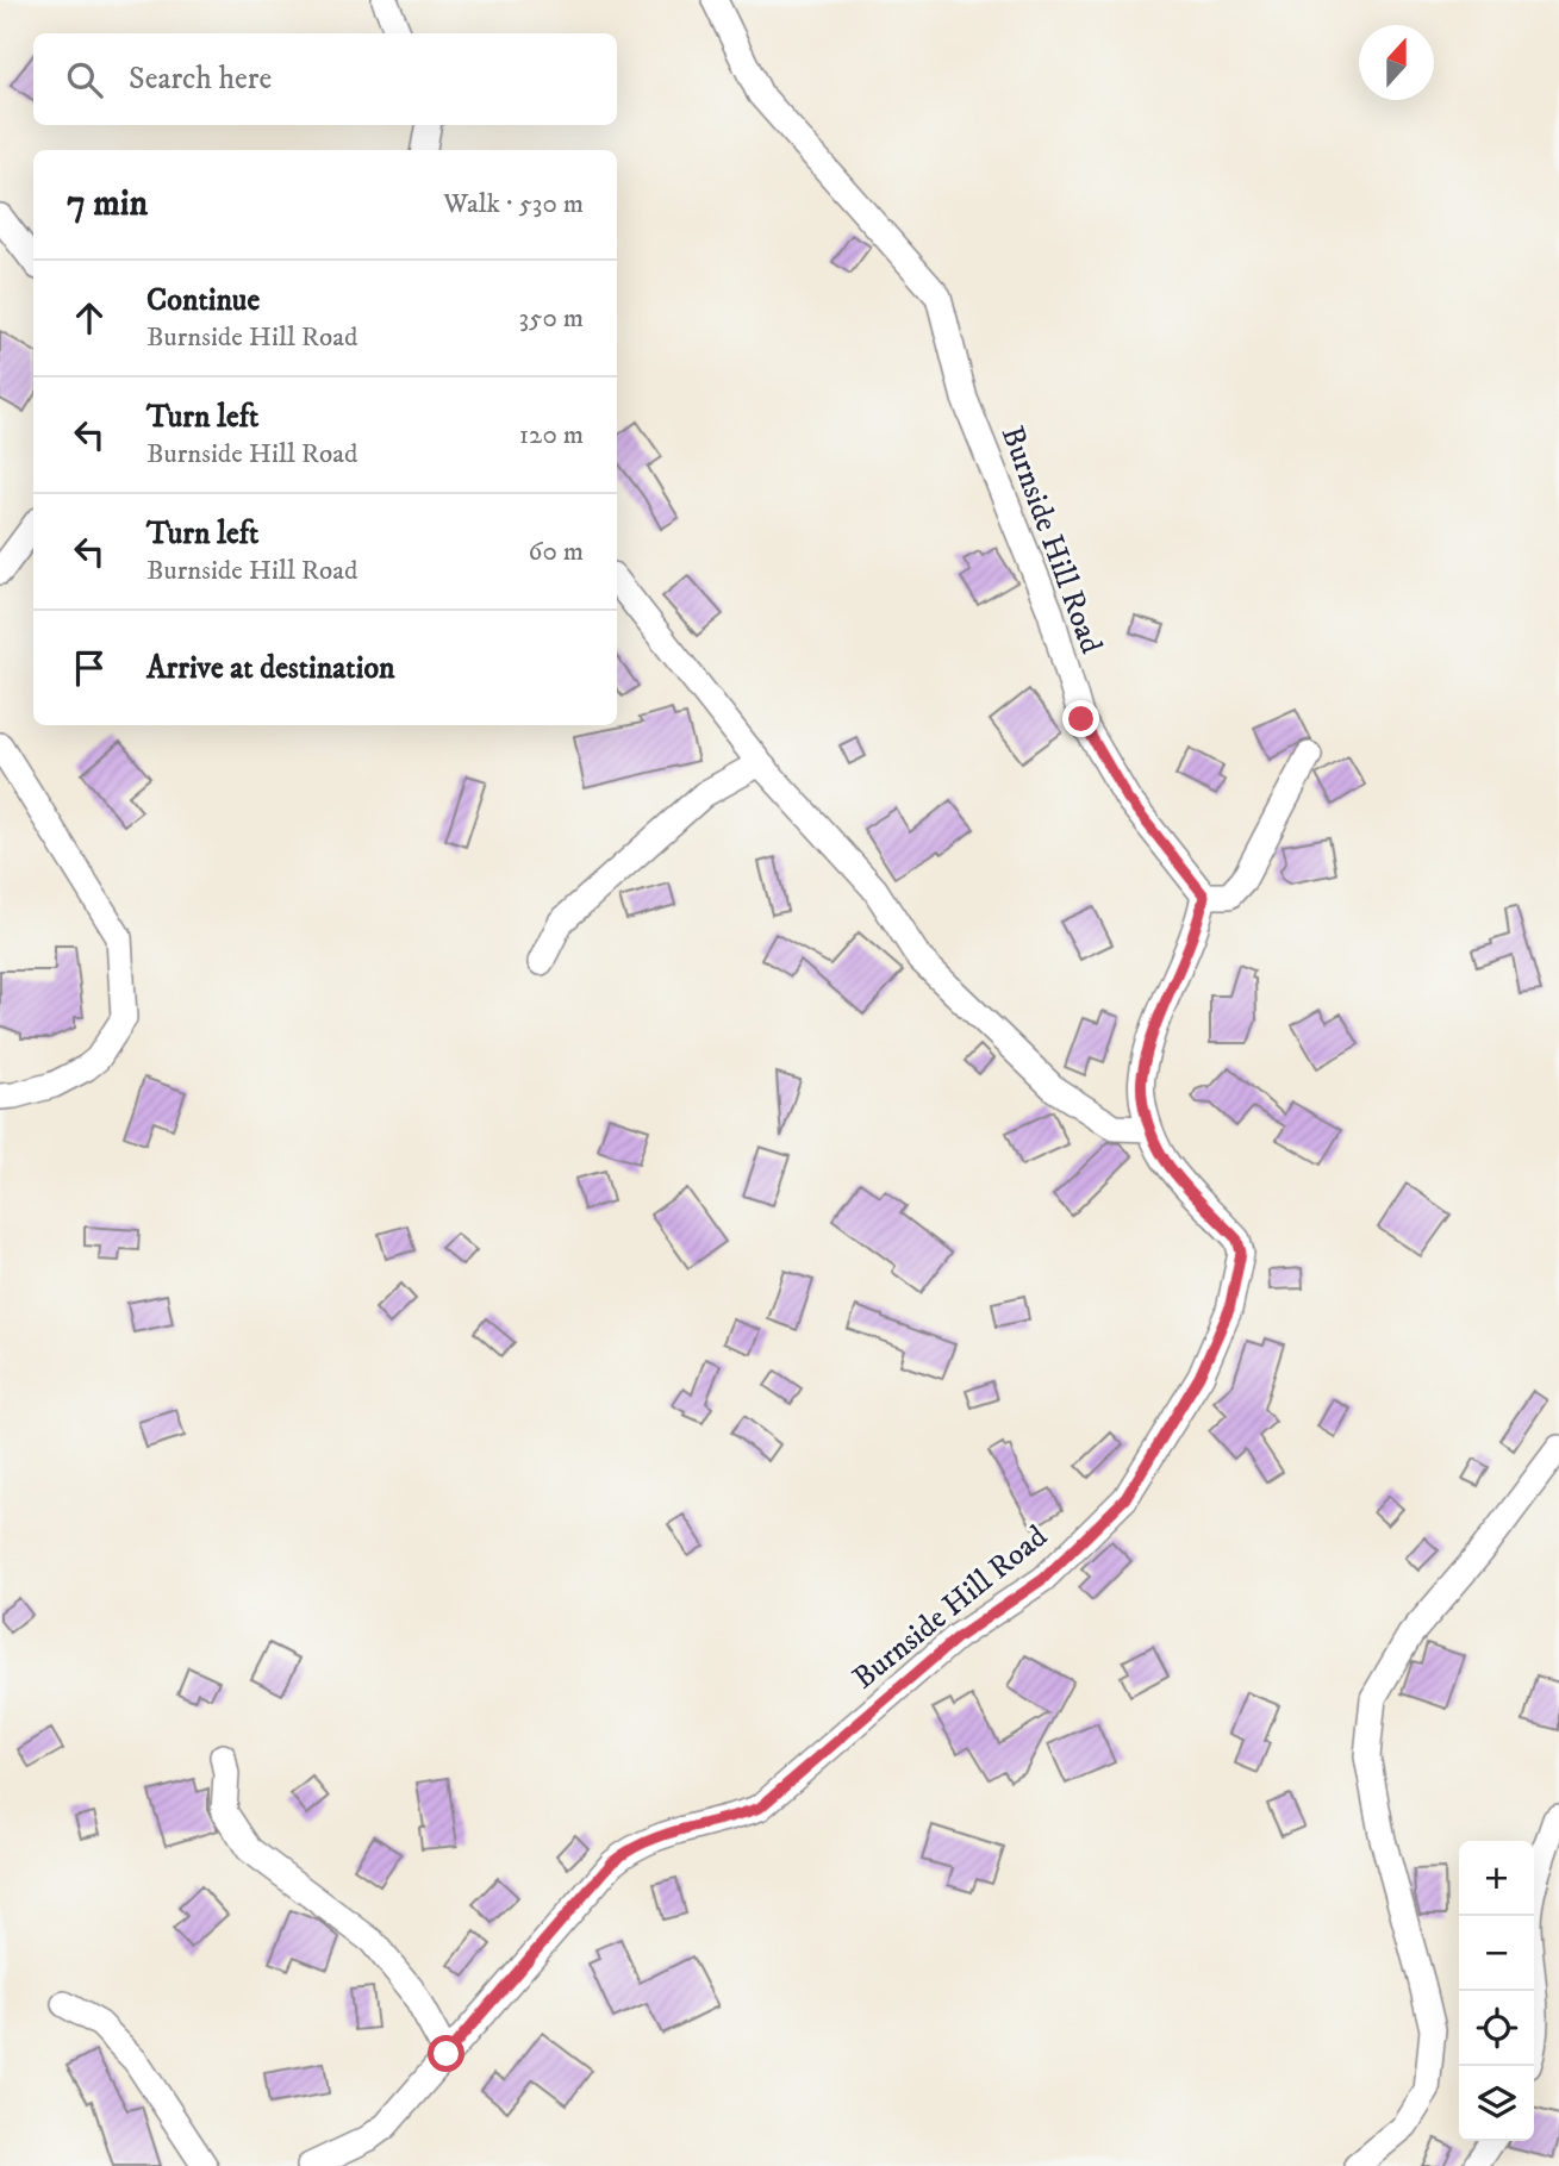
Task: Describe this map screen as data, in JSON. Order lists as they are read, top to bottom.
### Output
{
  "streets": {
    "street": ["Burnside Hill Road"]
  },
  "north": "top",
  "page": {
    "search": "Search here",
    "heading": ["7 min", "Walk · 530 m"],
    "list": [
      ["Continue", "Burnside Hill Road", "350 m"],
      ["Turn left", "Burnside Hill Road", "120 m"],
      ["Turn left", "Burnside Hill Road", "60 m"],
      "Arrive at destination"
    ],
    "map_buttons": ["+", "−"]
  }
}
